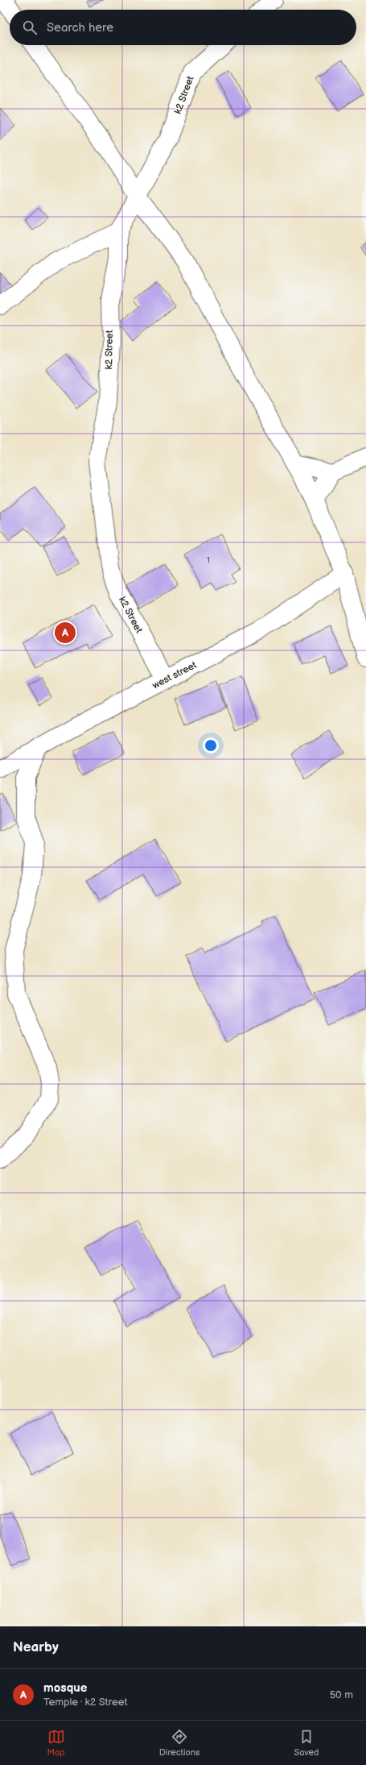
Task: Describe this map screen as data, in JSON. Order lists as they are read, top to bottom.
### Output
{
  "streets": {
    "street": ["k2 Street", "west street"]
  },
  "crossings": [
    ["k2 Street", "west street"]
  ],
  "house_numbers": ["1"],
  "page": {
    "search": "Search here",
    "pins": "A",
    "heading": "Nearby",
    "list": [
      {
        "mark": "A",
        "name": "mosque",
        "note": "Temple · k2 Street",
        "value": "50 m"
      }
    ],
    "nav": ["Map", "Directions", "Saved"]
  }
}
